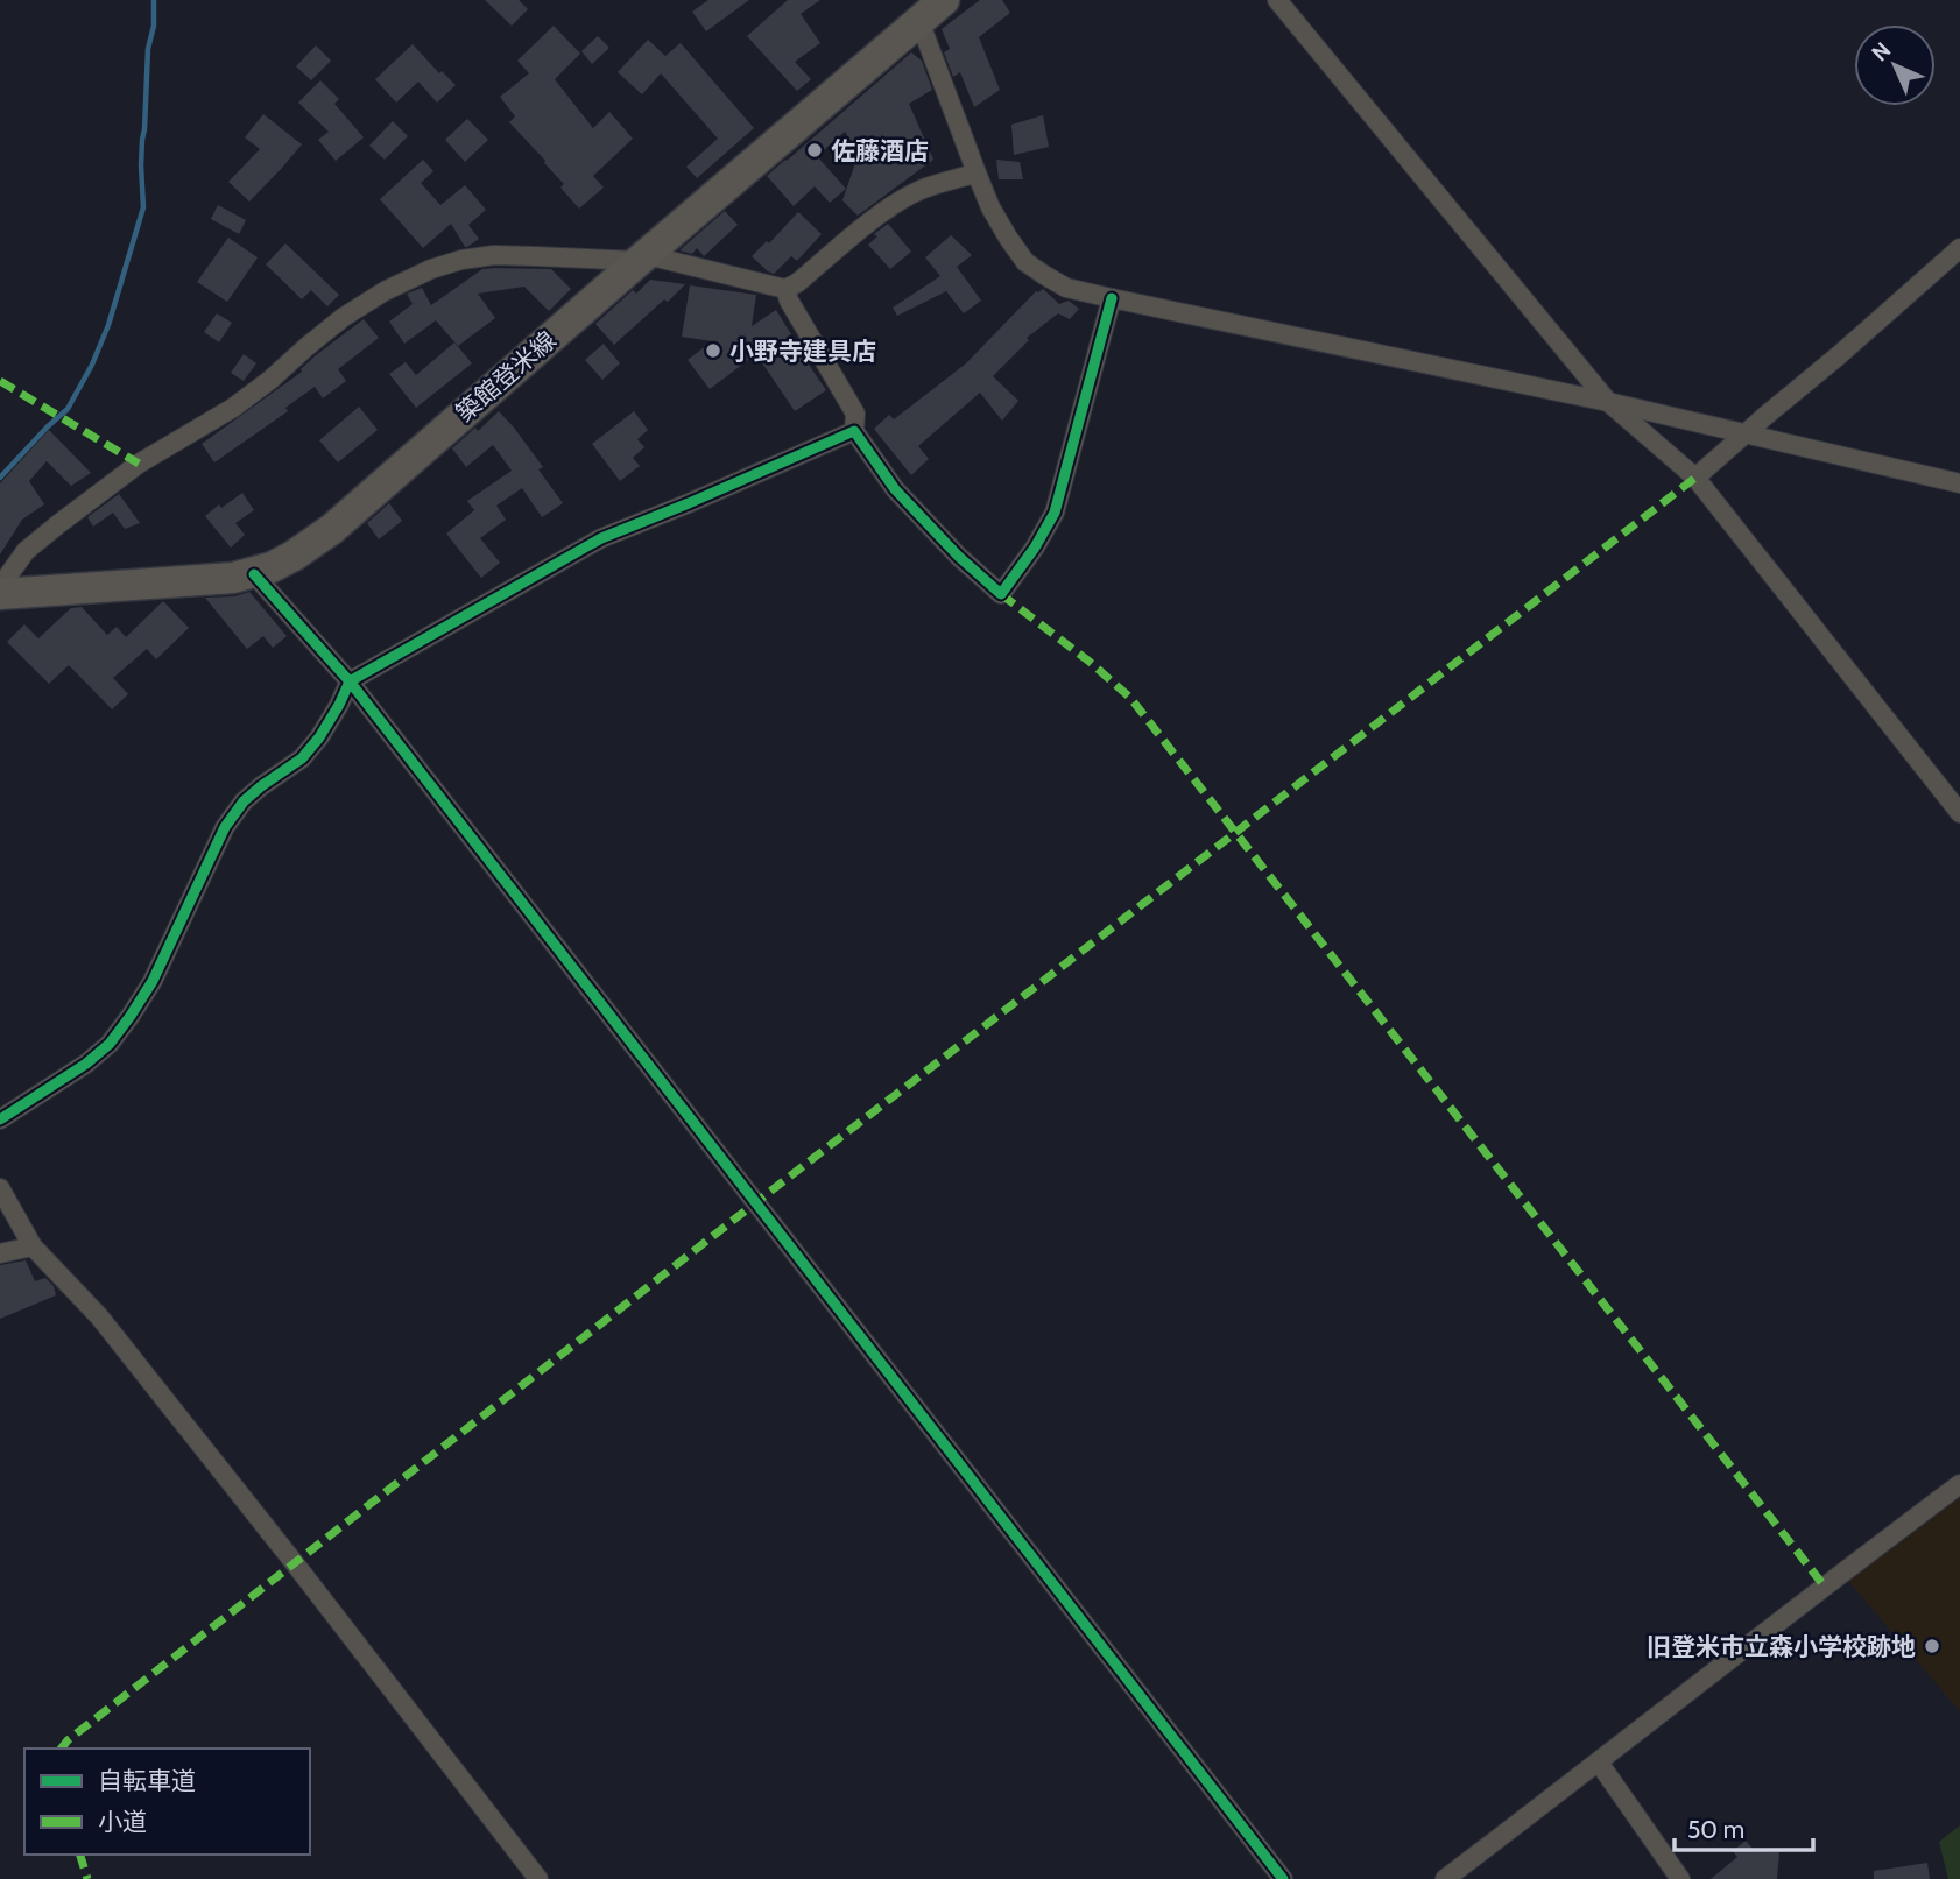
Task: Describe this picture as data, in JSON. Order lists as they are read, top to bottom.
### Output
{
  "streets": {
    "main road": ["築館登米線"]
  },
  "places": ["佐藤酒店", "小野寺建具店", "旧登米市立森小学校跡地"],
  "legend": ["自転車道", "小道"],
  "scale_bar": "50 m",
  "north": "top left"
}
